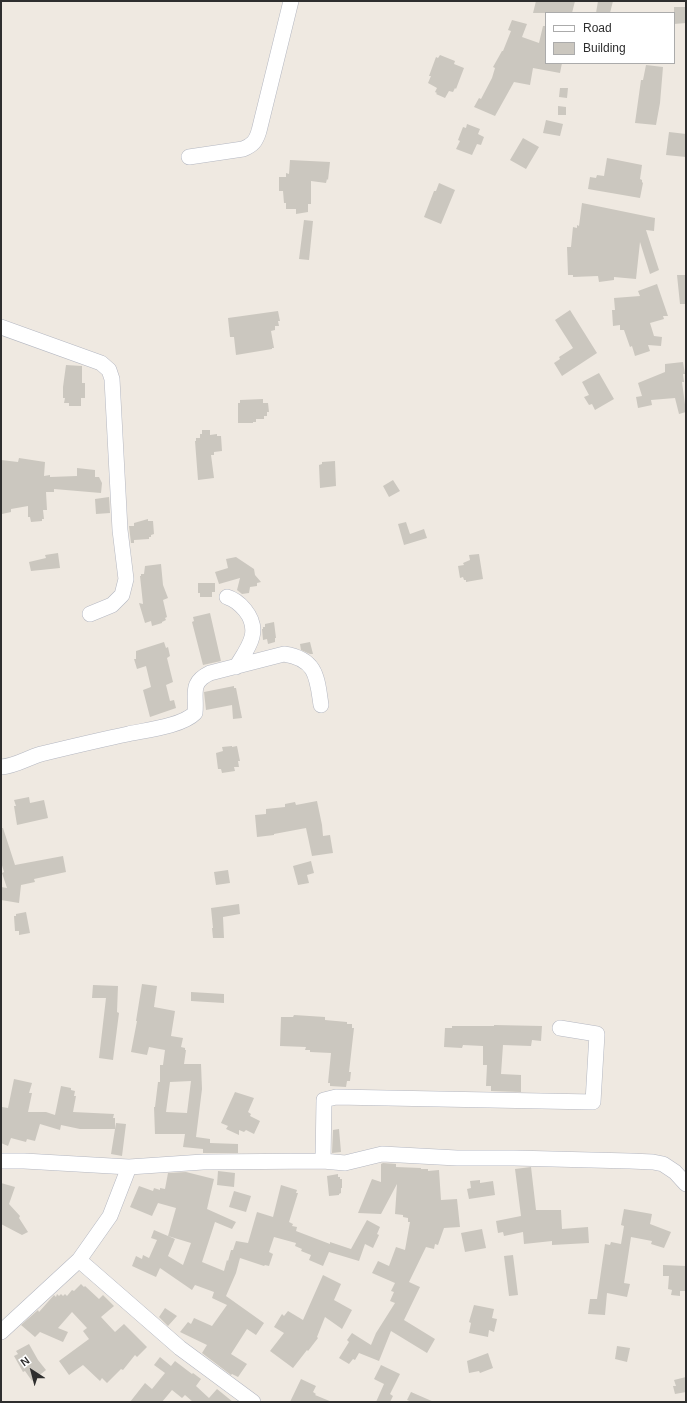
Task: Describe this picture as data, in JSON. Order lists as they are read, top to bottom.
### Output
{
  "legend": ["Road", "Building"],
  "north": "top left"
}
